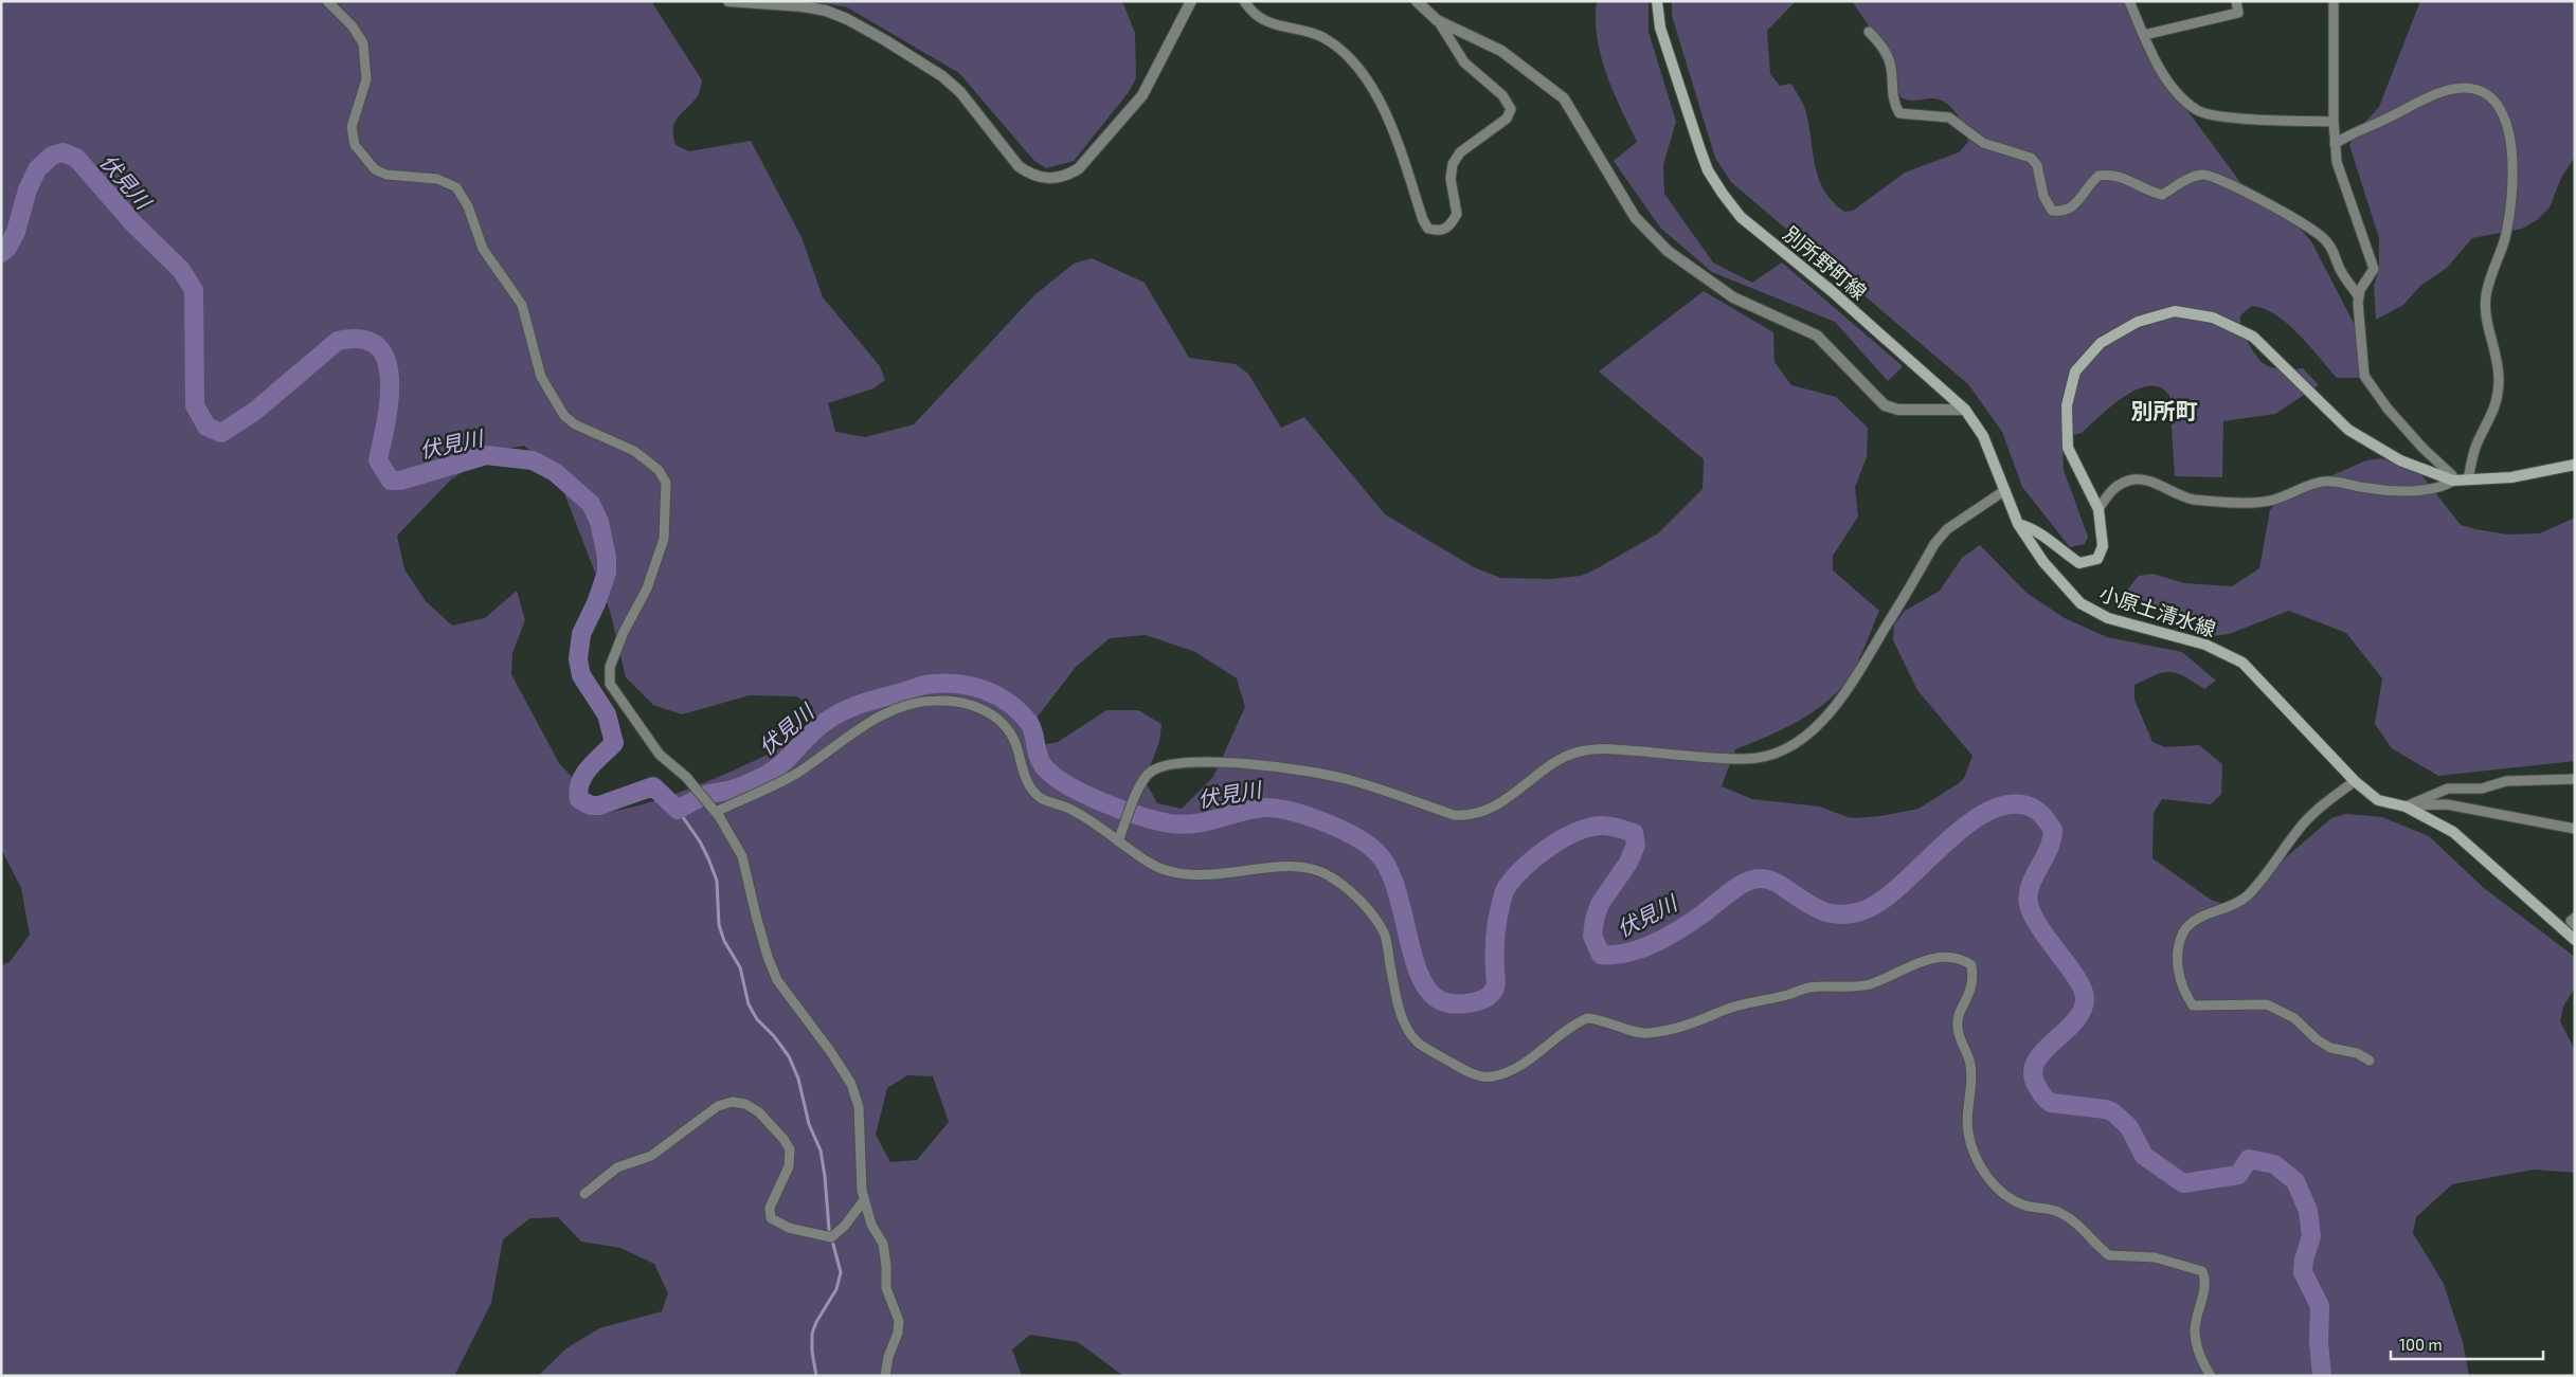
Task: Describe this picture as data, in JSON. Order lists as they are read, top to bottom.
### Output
{
  "streets": {
    "main road": ["別所野町線", "小原土清水線"]
  },
  "crossings": [
    ["別所野町線", "小原土清水線"]
  ],
  "districts": ["別所町"],
  "water": ["伏見川"],
  "scale_bar": "100 m"
}
